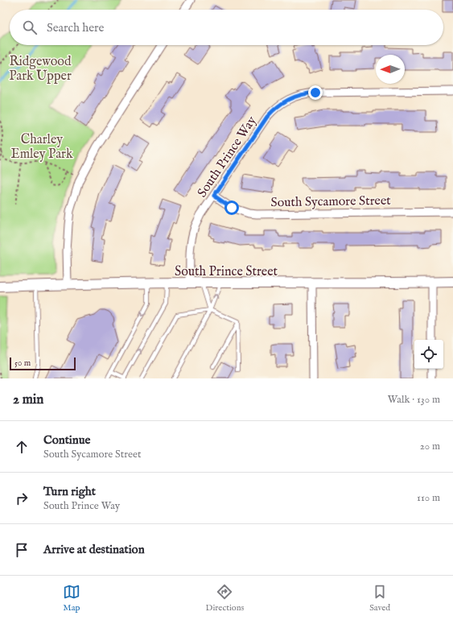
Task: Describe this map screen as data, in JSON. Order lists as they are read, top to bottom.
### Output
{
  "streets": {
    "street": ["South Prince Way", "South Sycamore Street", "South Prince Street"]
  },
  "crossings": [
    ["South Prince Way", "South Sycamore Street"],
    ["South Prince Way", "South Prince Street"]
  ],
  "parks": ["Ridgewood Park Upper", "Charley Emley Park"],
  "scale_bar": "50 m",
  "north": "left",
  "page": {
    "search": "Search here",
    "scale": "50 m",
    "heading": ["2 min", "Walk · 130 m"],
    "list": [
      ["Continue", "South Sycamore Street", "20 m"],
      ["Turn right", "South Prince Way", "110 m"],
      "Arrive at destination"
    ],
    "nav": ["Map", "Directions", "Saved"]
  }
}
